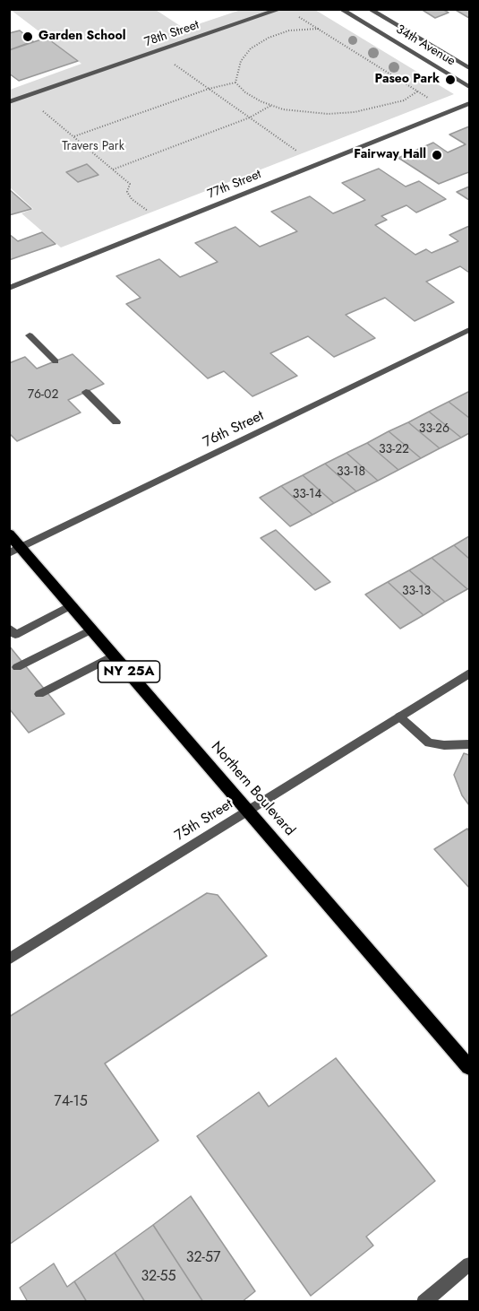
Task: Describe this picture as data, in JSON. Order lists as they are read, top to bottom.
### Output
{
  "streets": {
    "main road": ["NY 25A", "Northern Boulevard"],
    "street": [
      "78th Street",
      "34th Avenue",
      "77th Street",
      "76th Street",
      "75th Street"
    ]
  },
  "crossings": [
    ["76th Street", "Northern Boulevard"],
    ["Northern Boulevard", "75th Street"]
  ],
  "parks": ["Travers Park"],
  "places": ["Garden School", "Paseo Park", "Fairway Hall"],
  "house_numbers": [
    "76-02",
    "33-26",
    "33-22",
    "33-18",
    "33-14",
    "33-13",
    "74-15",
    "32-57",
    "32-55"
  ]
}
